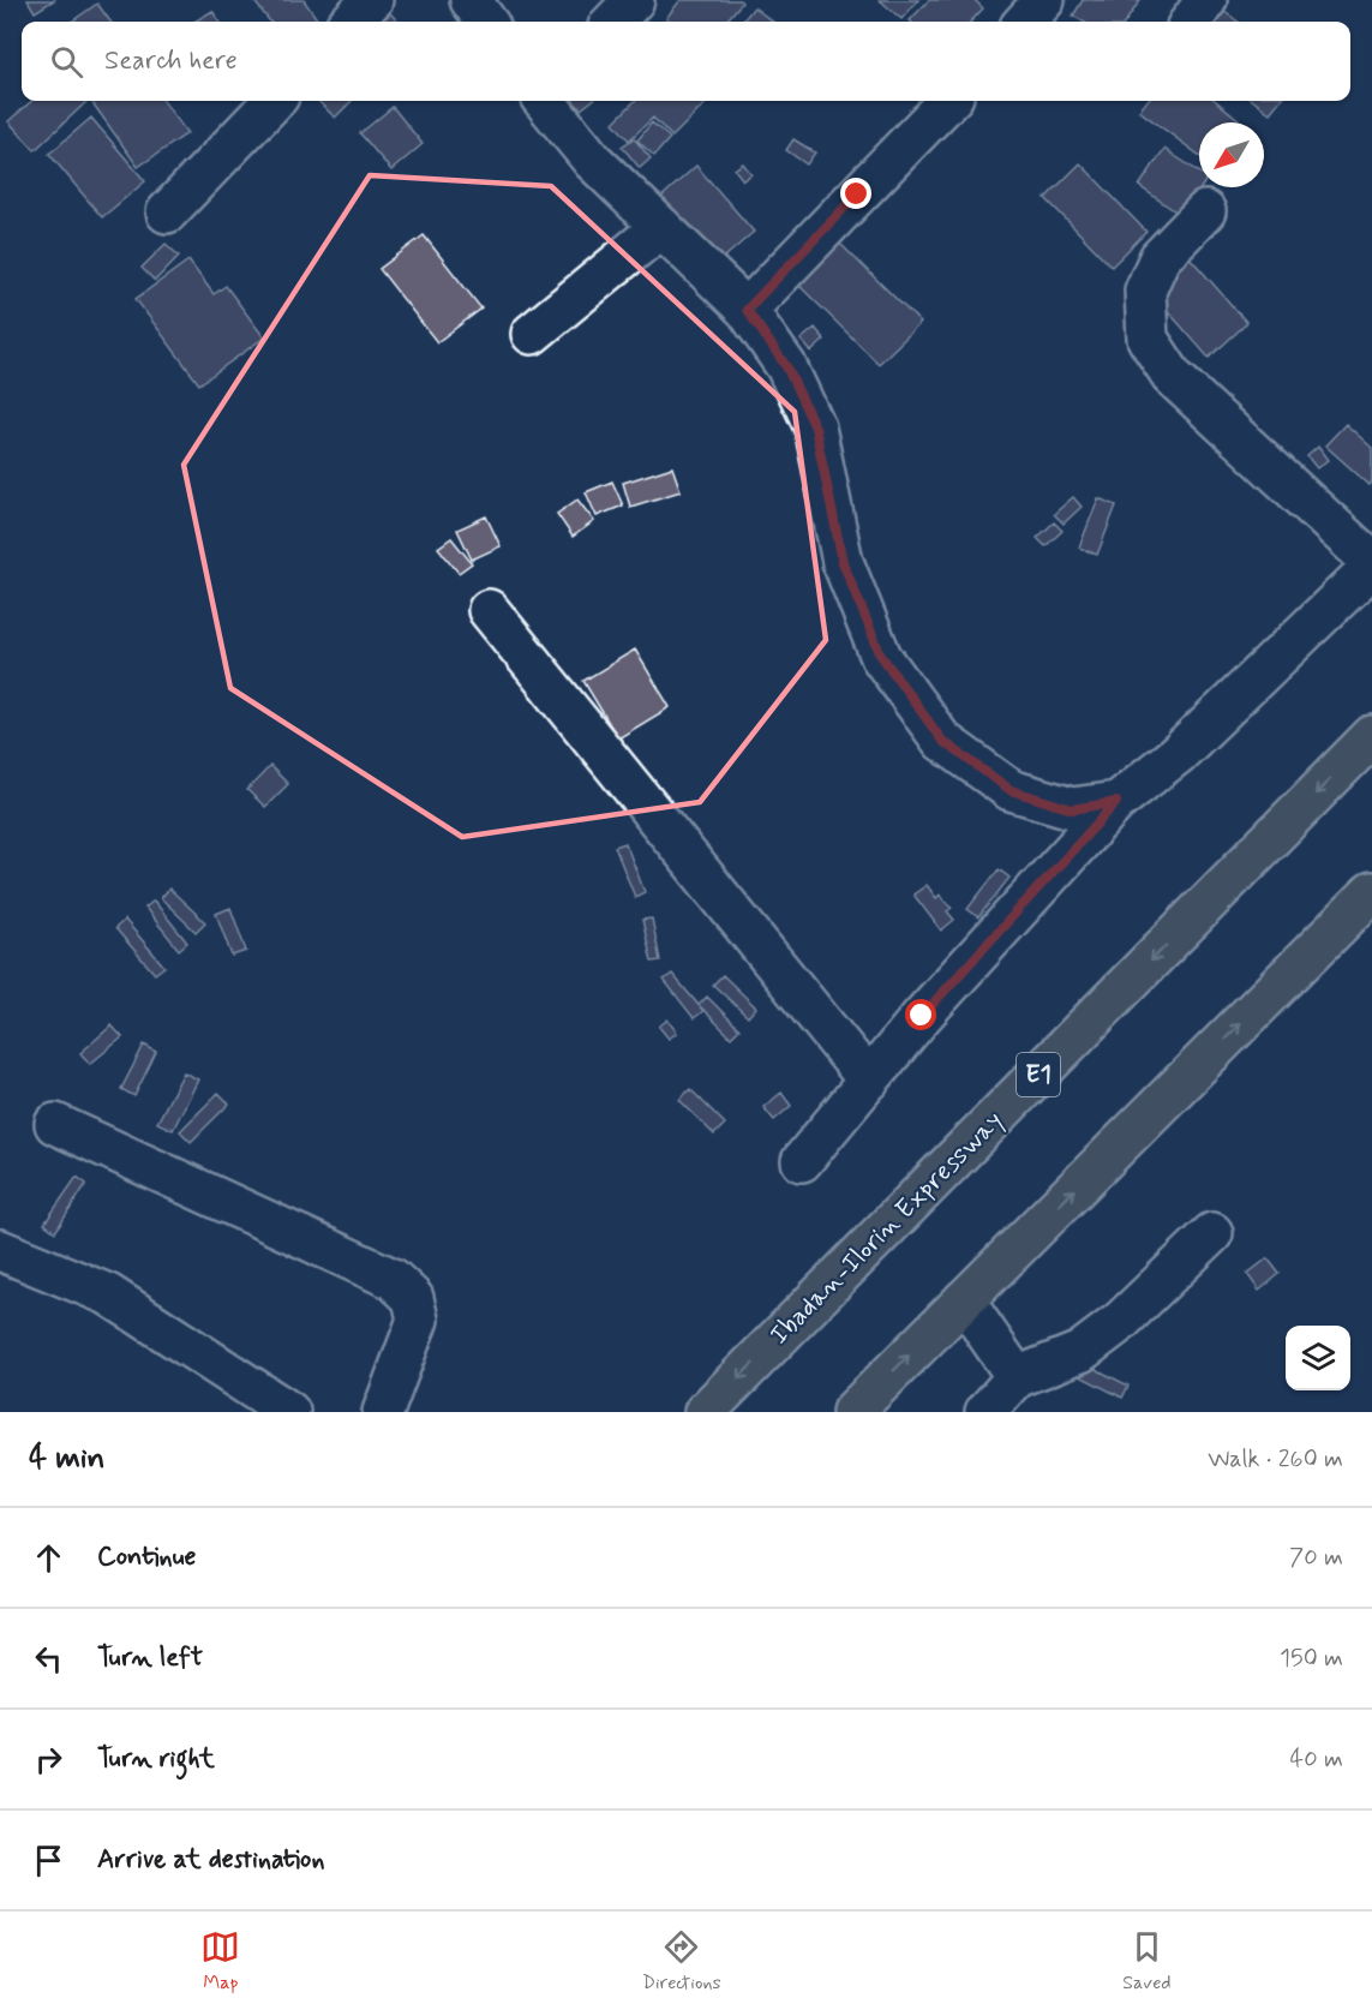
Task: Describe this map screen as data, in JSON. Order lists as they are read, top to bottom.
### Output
{
  "streets": {
    "highway": ["E1", "Ibadan-Ilorin Expressway"]
  },
  "north": "bottom left",
  "page": {
    "search": "Search here",
    "heading": ["4 min", "Walk · 260 m"],
    "list": [
      ["Continue", "70 m"],
      ["Turn left", "150 m"],
      ["Turn right", "40 m"],
      "Arrive at destination"
    ],
    "nav": ["Map", "Directions", "Saved"]
  }
}
